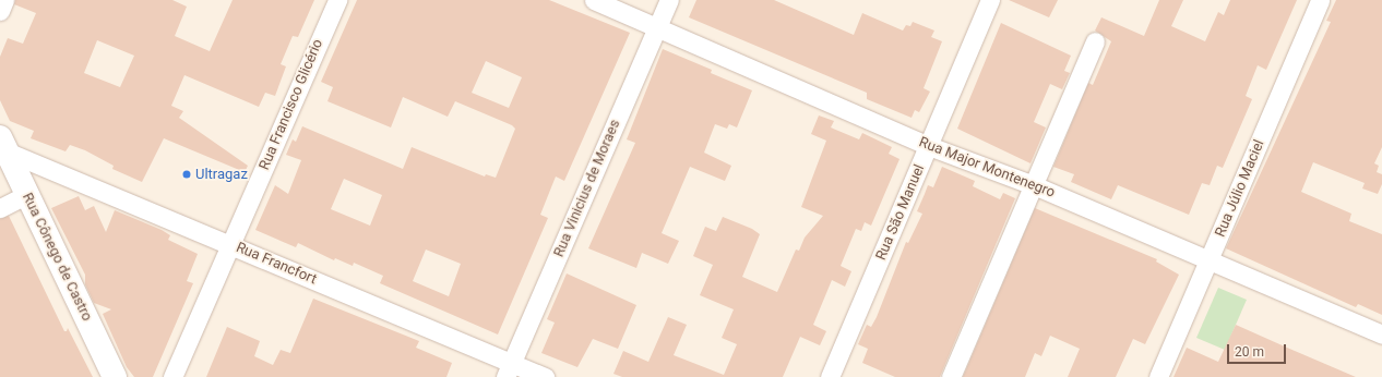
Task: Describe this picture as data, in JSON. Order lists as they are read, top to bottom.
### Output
{
  "streets": {
    "main road": ["Rua Cônego de Castro"],
    "street": [
      "Rua Francisco Glicério",
      "Rua Major Montenegro",
      "Rua Vinicius de Moraes",
      "Rua Júlio Maciel",
      "Rua São Manuel",
      "Rua Francfort"
    ]
  },
  "crossings": [
    ["Rua Francisco Glicério", "Rua Francfort"],
    ["Rua Major Montenegro", "Rua Vinicius de Moraes"],
    ["Rua Major Montenegro", "Rua Júlio Maciel"],
    ["Rua Major Montenegro", "Rua São Manuel"],
    ["Rua Vinicius de Moraes", "Rua Francfort"],
    ["Rua Cônego de Castro", "Rua Francfort"]
  ],
  "places": ["Ultragaz"],
  "scale_bar": "20 m"
}
